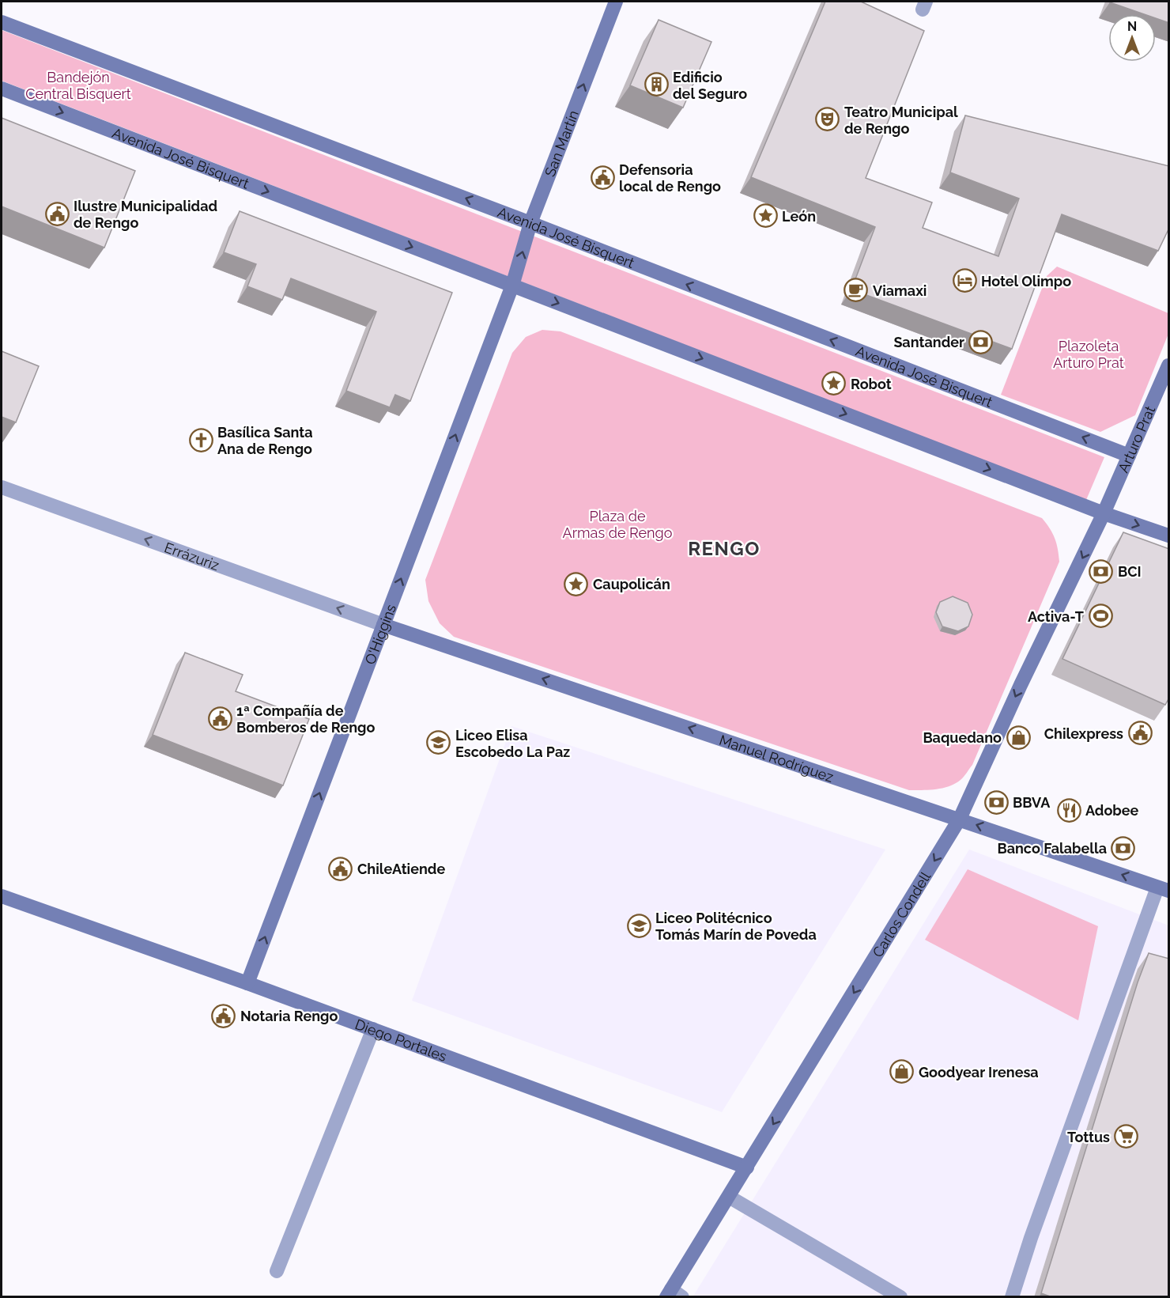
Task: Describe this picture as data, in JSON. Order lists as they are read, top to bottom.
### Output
{
  "streets": {
    "main road": [
      "San Martín",
      "Avenida José Bisquert",
      "Arturo Prat",
      "O'Higgins",
      "Manuel Rodríguez",
      "Carlos Condell",
      "Diego Portales"
    ],
    "street": ["Errázuriz"]
  },
  "crossings": [
    ["San Martín", "Avenida José Bisquert"],
    ["San Martín", "O'Higgins"],
    ["Avenida José Bisquert", "Arturo Prat"],
    ["Avenida José Bisquert", "O'Higgins"],
    ["Avenida José Bisquert", "Carlos Condell"],
    ["Arturo Prat", "Carlos Condell"],
    ["Errázuriz", "O'Higgins"],
    ["Errázuriz", "Manuel Rodríguez"],
    ["O'Higgins", "Manuel Rodríguez"],
    ["O'Higgins", "Diego Portales"],
    ["Manuel Rodríguez", "Carlos Condell"],
    ["Carlos Condell", "Diego Portales"]
  ],
  "one_way": [
    "San Martín",
    "Errázuriz",
    "O'Higgins",
    "Manuel Rodríguez",
    "Carlos Condell"
  ],
  "districts": ["RENGO"],
  "parks": ["Bandejón Central Bisquert", "Plazoleta Arturo Prat", "Plaza de Armas de Rengo"],
  "places": {
    "building": ["Edificio del Seguro"],
    "theatre": ["Teatro Municipal de Rengo"],
    "public building": [
      "Defensoria local de Rengo",
      "Ilustre Municipalidad de Rengo",
      "1ª Compañía de Bomberos de Rengo",
      "Chilexpress",
      "ChileAtiende",
      "Notaria Rengo"
    ],
    "place": ["León", "Robot", "Caupolicán"],
    "hotel": ["Hotel Olimpo"],
    "cafe": ["Viamaxi"],
    "bank": [
      "Santander",
      "BCI",
      "BBVA",
      "Banco Falabella"
    ],
    "church": ["Basílica Santa Ana de Rengo"],
    "sports": ["Activa-T"],
    "shop": ["Baquedano", "Goodyear Irenesa"],
    "school or university": ["Liceo Elisa Escobedo La Paz", "Liceo Politécnico Tomás Marín de Poveda"],
    "restaurant": ["Adobee"],
    "supermarket": ["Tottus"]
  },
  "north": "top"
}
